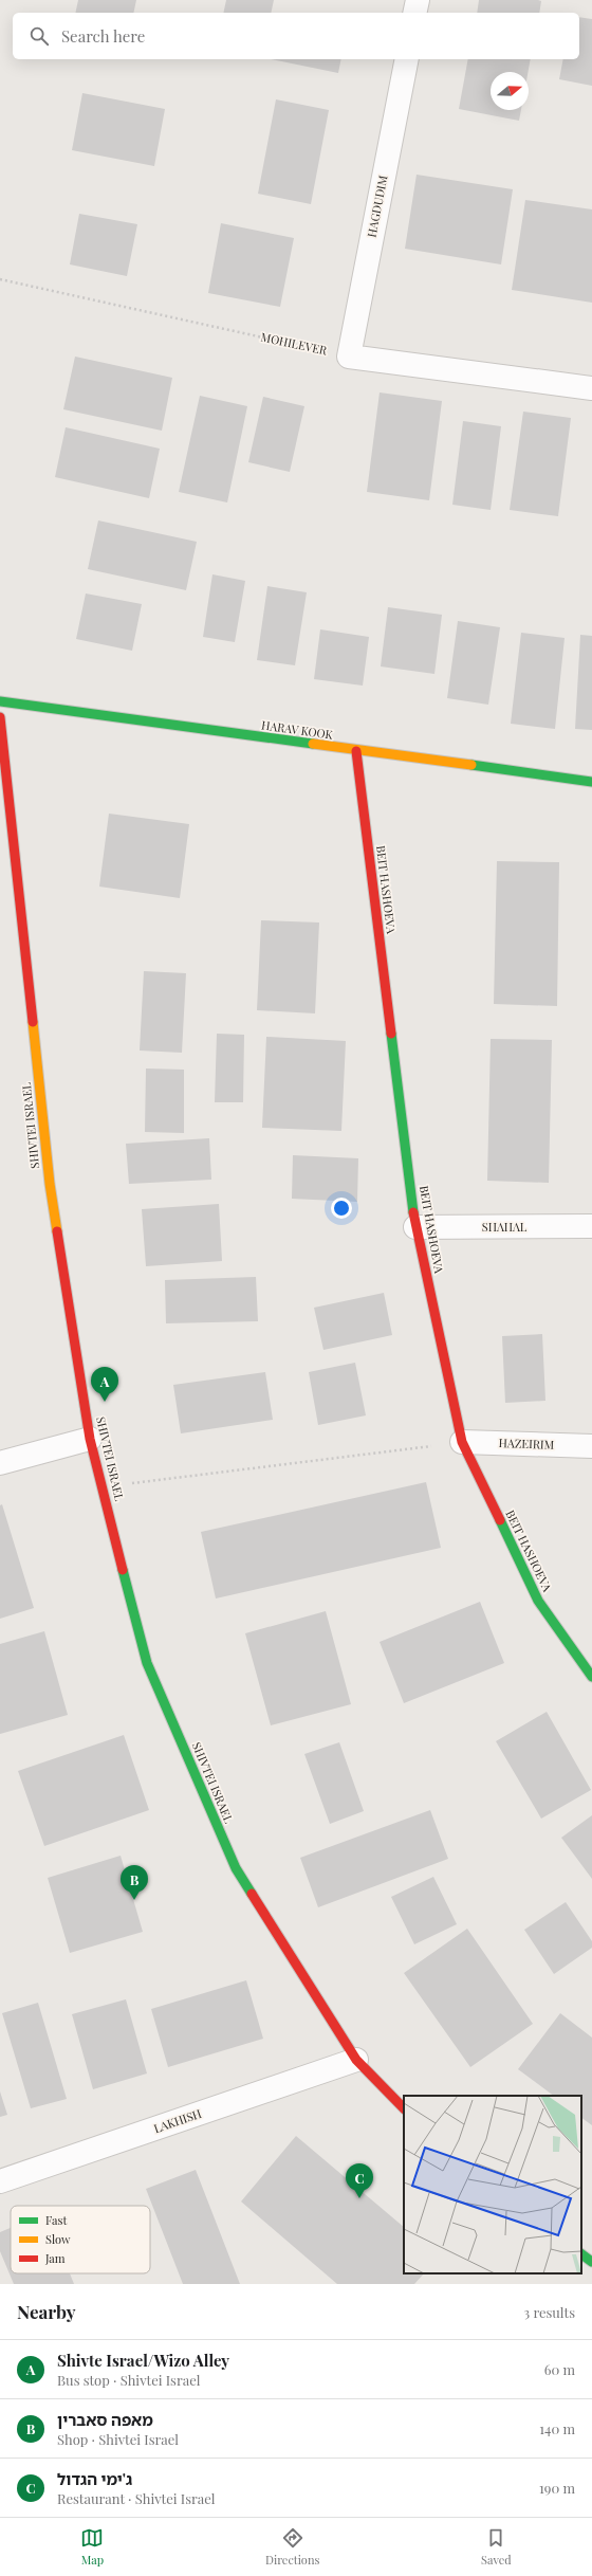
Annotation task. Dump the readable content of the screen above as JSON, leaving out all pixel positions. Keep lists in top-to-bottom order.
{
  "streets": {
    "street": [
      "HAGDUDIM",
      "HARAV KOOK",
      "BEIT HASHOEVA",
      "SHIVTEI ISRAEL",
      "SHAHAL",
      "HAZEIRIM",
      "LAKHISH"
    ],
    "path": ["MOHILEVER"]
  },
  "crossings": [
    ["HAGDUDIM", "MOHILEVER"],
    ["HARAV KOOK", "BEIT HASHOEVA"],
    ["BEIT HASHOEVA", "SHAHAL"],
    ["BEIT HASHOEVA", "HAZEIRIM"],
    ["SHIVTEI ISRAEL", "LAKHISH"]
  ],
  "legend": ["Fast", "Slow", "Jam"],
  "north": "right",
  "page": {
    "search": "Search here",
    "pins": ["A", "B", "C"],
    "heading": ["Nearby", "3 results"],
    "list": [
      {
        "mark": "A",
        "name": "Shivte Israel/Wizo Alley",
        "note": "Bus stop · Shivtei Israel",
        "value": "60 m"
      },
      {
        "mark": "B",
        "name": "מאפה סאברין",
        "note": "Shop · Shivtei Israel",
        "value": "140 m"
      },
      {
        "mark": "C",
        "name": "ג'ימי הגדול",
        "note": "Restaurant · Shivtei Israel",
        "value": "190 m"
      }
    ],
    "nav": ["Map", "Directions", "Saved"]
  }
}
